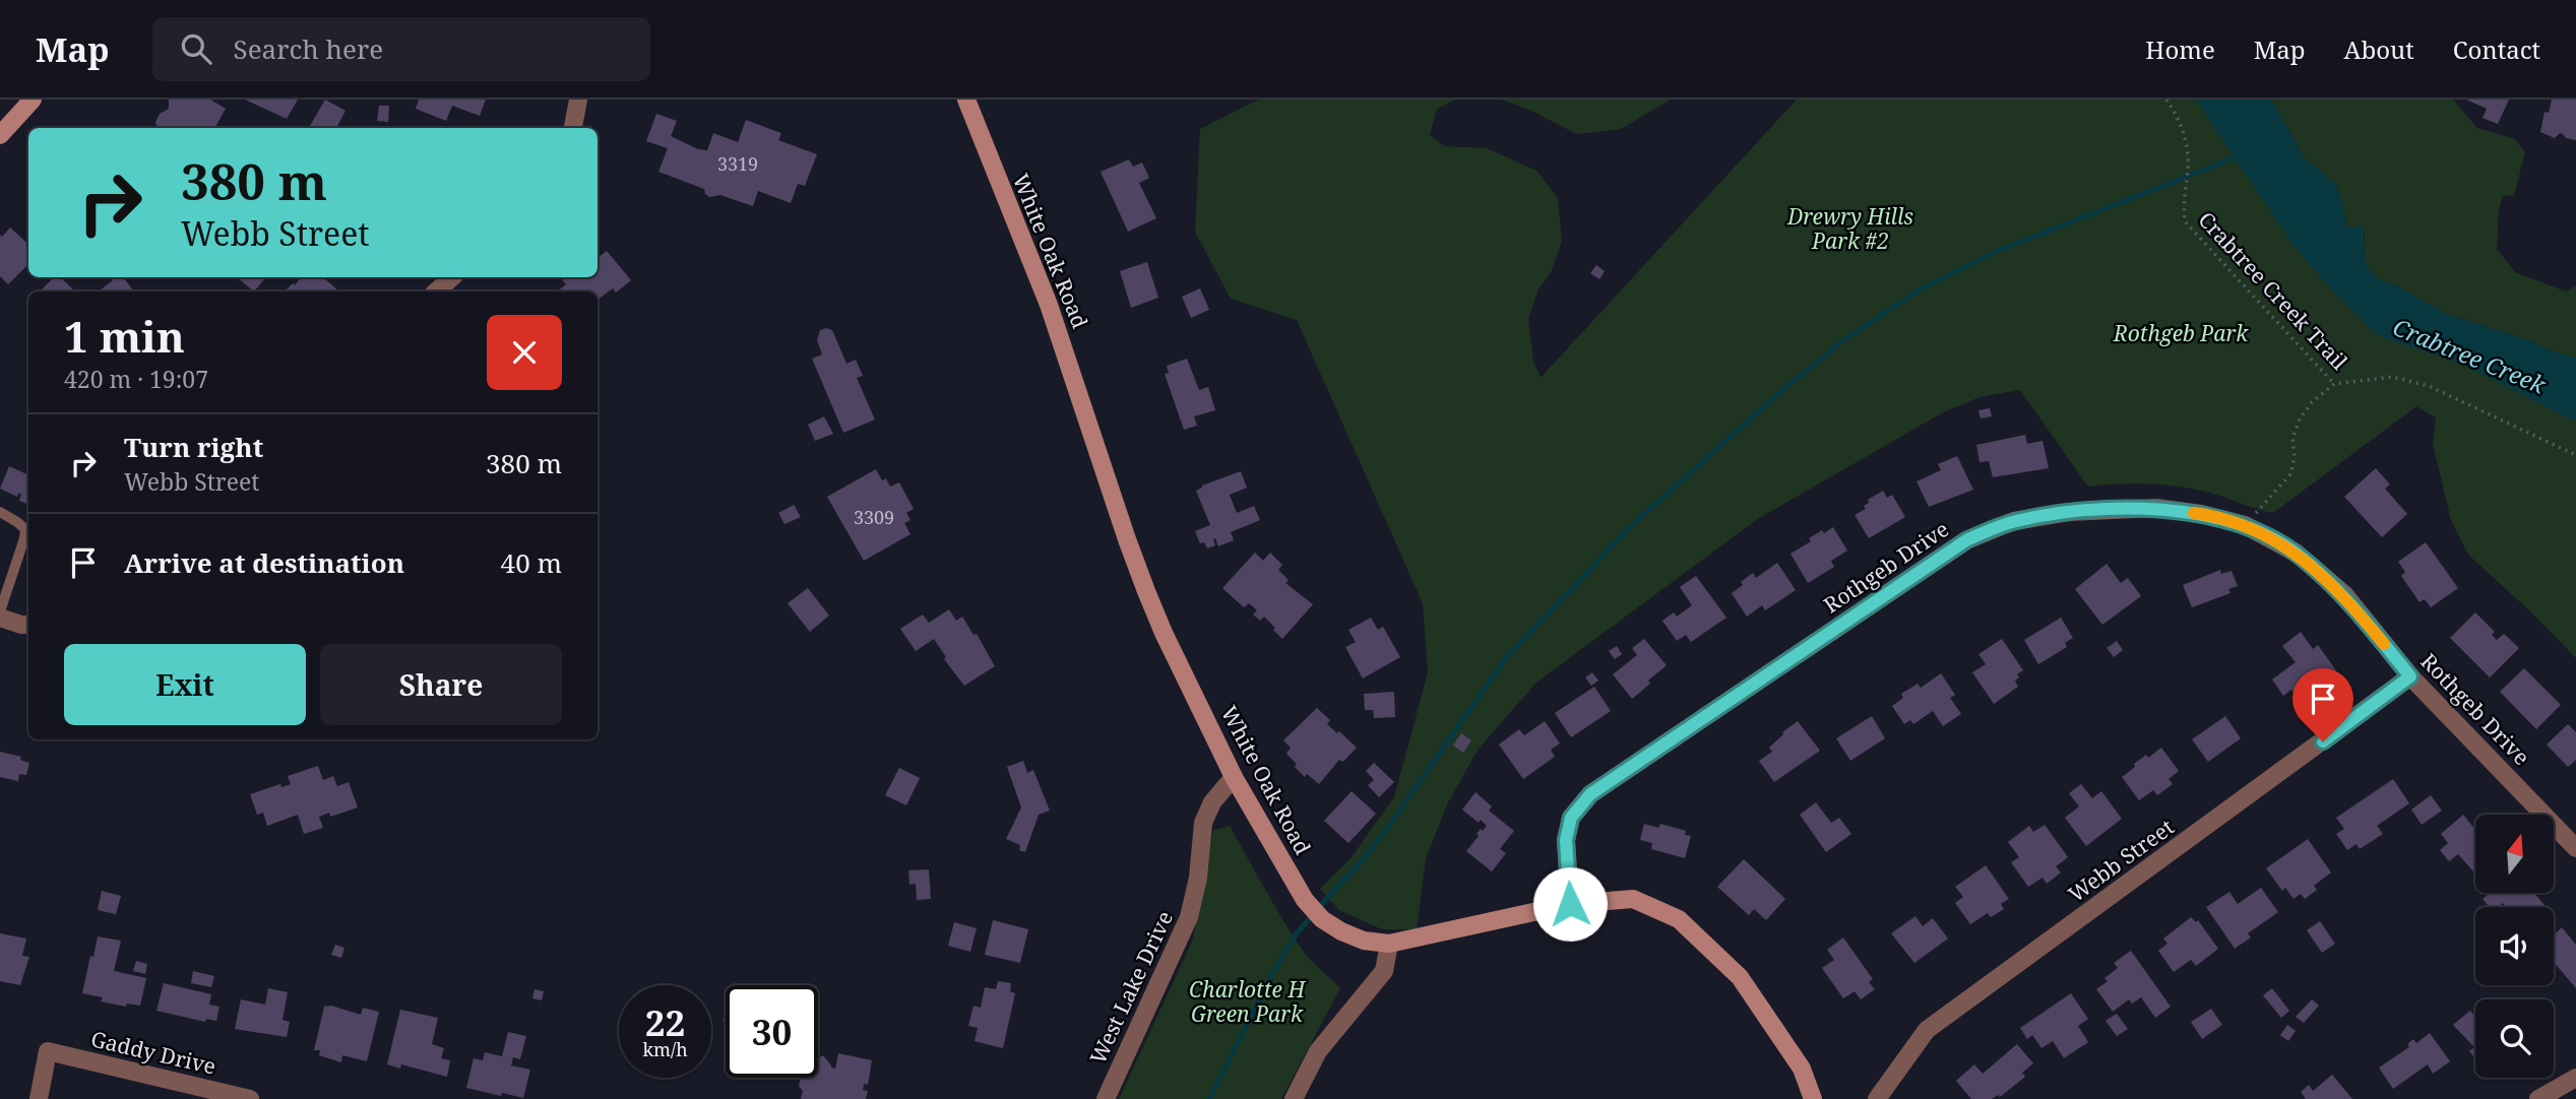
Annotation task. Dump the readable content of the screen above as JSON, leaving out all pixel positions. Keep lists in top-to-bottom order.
{
  "streets": {
    "street": [
      "White Oak Road",
      "Rothgeb Drive",
      "Webb Street",
      "West Lake Drive",
      "Gaddy Drive"
    ],
    "path": ["Crabtree Creek Trail"]
  },
  "crossings": [
    ["White Oak Road", "Rothgeb Drive"],
    ["White Oak Road", "West Lake Drive"],
    ["Rothgeb Drive", "Webb Street"]
  ],
  "water": ["Crabtree Creek"],
  "parks": ["Drewry Hills Park #2", "Rothgeb Park", "Charlotte H Green Park"],
  "house_numbers": ["3319", "3309"],
  "north": "top",
  "page": {
    "header": "Map",
    "search": "Search here",
    "nav": [
      "Home",
      "Map",
      "About",
      "Contact"
    ],
    "turn": ["380 m", "Webb Street"],
    "heading": ["1 min", "420 m · 19:07"],
    "list": [
      {
        "name": "Turn right",
        "note": "Webb Street",
        "value": "380 m"
      },
      {
        "name": "Arrive at destination",
        "value": "40 m"
      }
    ],
    "buttons": ["Exit", "Share"],
    "speed": "22 km/h",
    "limit": "30"
  }
}
